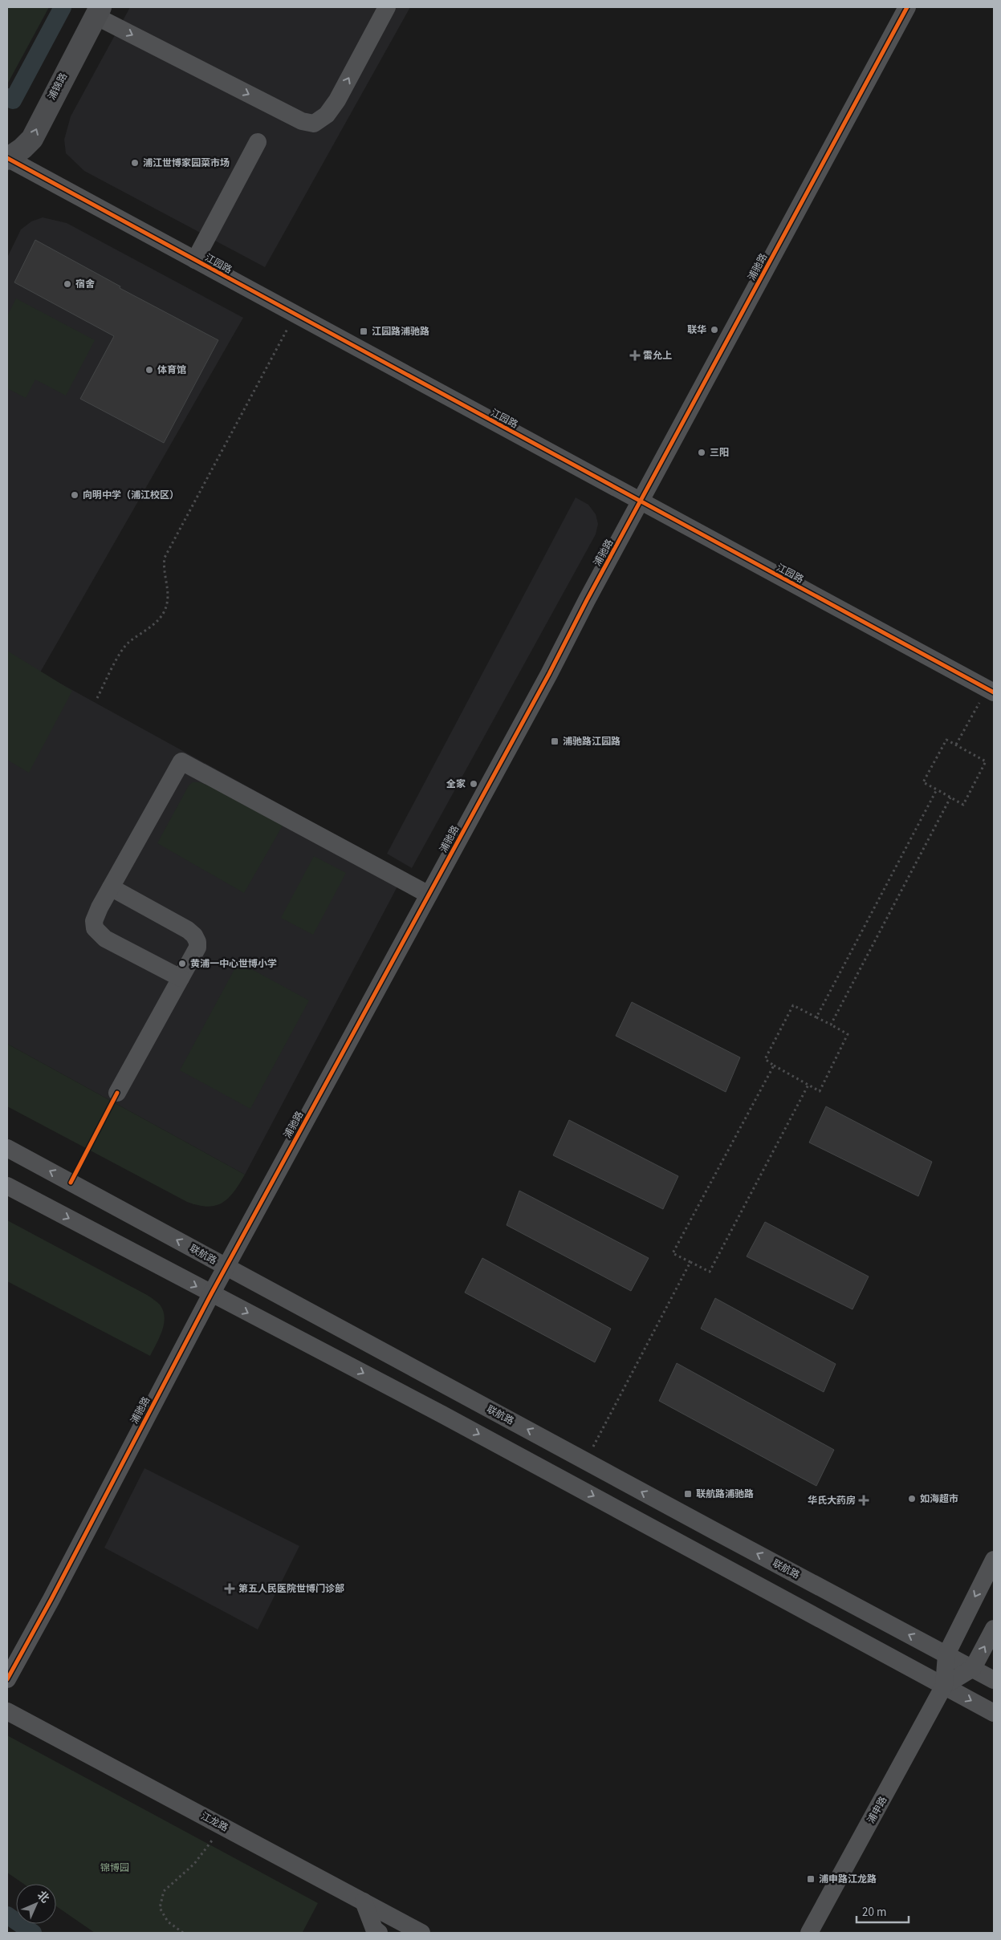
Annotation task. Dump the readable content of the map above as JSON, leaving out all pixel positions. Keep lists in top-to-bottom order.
{
  "streets": {
    "main road": ["浦锦路"],
    "street": [
      "江园路",
      "浦驰路",
      "联航路",
      "浦申路",
      "江龙路"
    ]
  },
  "crossings": [
    ["浦锦路", "江园路"],
    ["江园路", "浦驰路"],
    ["浦驰路", "联航路"],
    ["联航路", "浦申路"]
  ],
  "one_way": ["浦锦路"],
  "parks": ["锦博园"],
  "places": {
    "other": [
      "浦江世博家园菜市场",
      "宿舍",
      "联华",
      "体育馆",
      "三阳",
      "向明中学（浦江校区）",
      "全家",
      "黄浦一中心世博小学",
      "如海超市"
    ],
    "transit": [
      "江园路浦驰路",
      "浦驰路江园路",
      "联航路浦驰路",
      "浦申路江龙路"
    ],
    "health": ["雷允上", "华氏大药房", "第五人民医院世博门诊部"]
  },
  "scale_bar": "20 m",
  "north": "top right"
}
